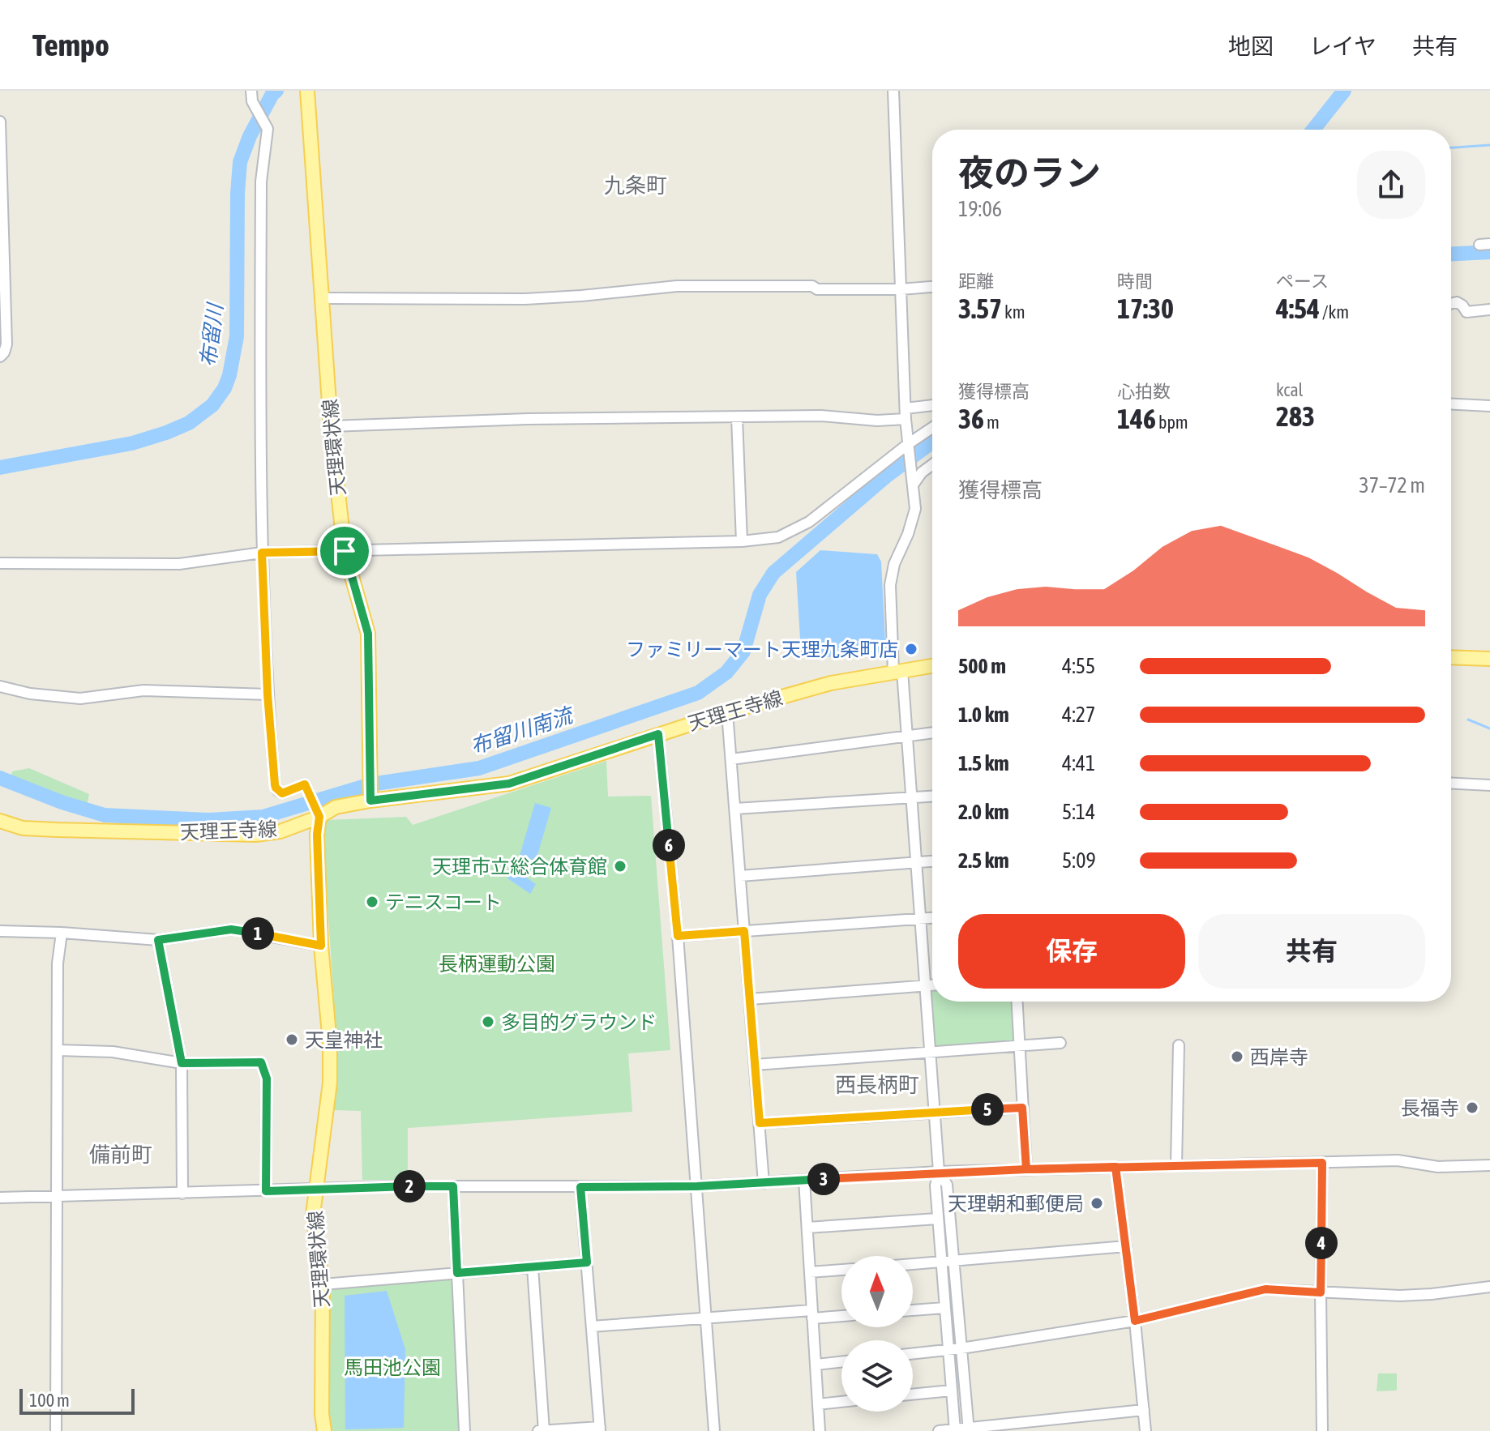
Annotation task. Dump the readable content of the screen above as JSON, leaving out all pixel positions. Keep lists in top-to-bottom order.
{
  "streets": {
    "main road": ["天理環状線", "天理王寺線"]
  },
  "crossings": [
    ["天理環状線", "天理王寺線"]
  ],
  "districts": ["九条町", "西長柄町", "備前町"],
  "water": ["布留川", "布留川南流"],
  "parks": ["長柄運動公園", "馬田池公園"],
  "places": [
    "ファミリーマート天理九条町店",
    "天理市立総合体育館",
    "テニスコート",
    "多目的グラウンド",
    "天皇神社",
    "西岸寺",
    "長福寺",
    "天理朝和郵便局"
  ],
  "scale_bar": "100 m",
  "north": "top",
  "page": {
    "header": "Tempo",
    "nav": ["地図", "レイヤ", "共有"],
    "heading": ["夜のラン", "19:06"],
    "stats": [
      ["距離", "3.57 km"],
      ["時間", "17:30"],
      ["ペース", "4:54 /km"],
      ["獲得標高", "36 m"],
      ["心拍数", "146 bpm"],
      ["kcal", "283"]
    ],
    "chart": ["獲得標高", "37–72 m"],
    "list": [
      {
        "name": "500 m",
        "note": "4:55"
      },
      {
        "name": "1.0 km",
        "note": "4:27"
      },
      {
        "name": "1.5 km",
        "note": "4:41"
      },
      {
        "name": "2.0 km",
        "note": "5:14"
      },
      {
        "name": "2.5 km",
        "note": "5:09"
      }
    ],
    "pins": [
      "6",
      "1",
      "5",
      "3",
      "2",
      "4"
    ],
    "buttons": ["保存", "共有"],
    "scale": "100 m"
  }
}
